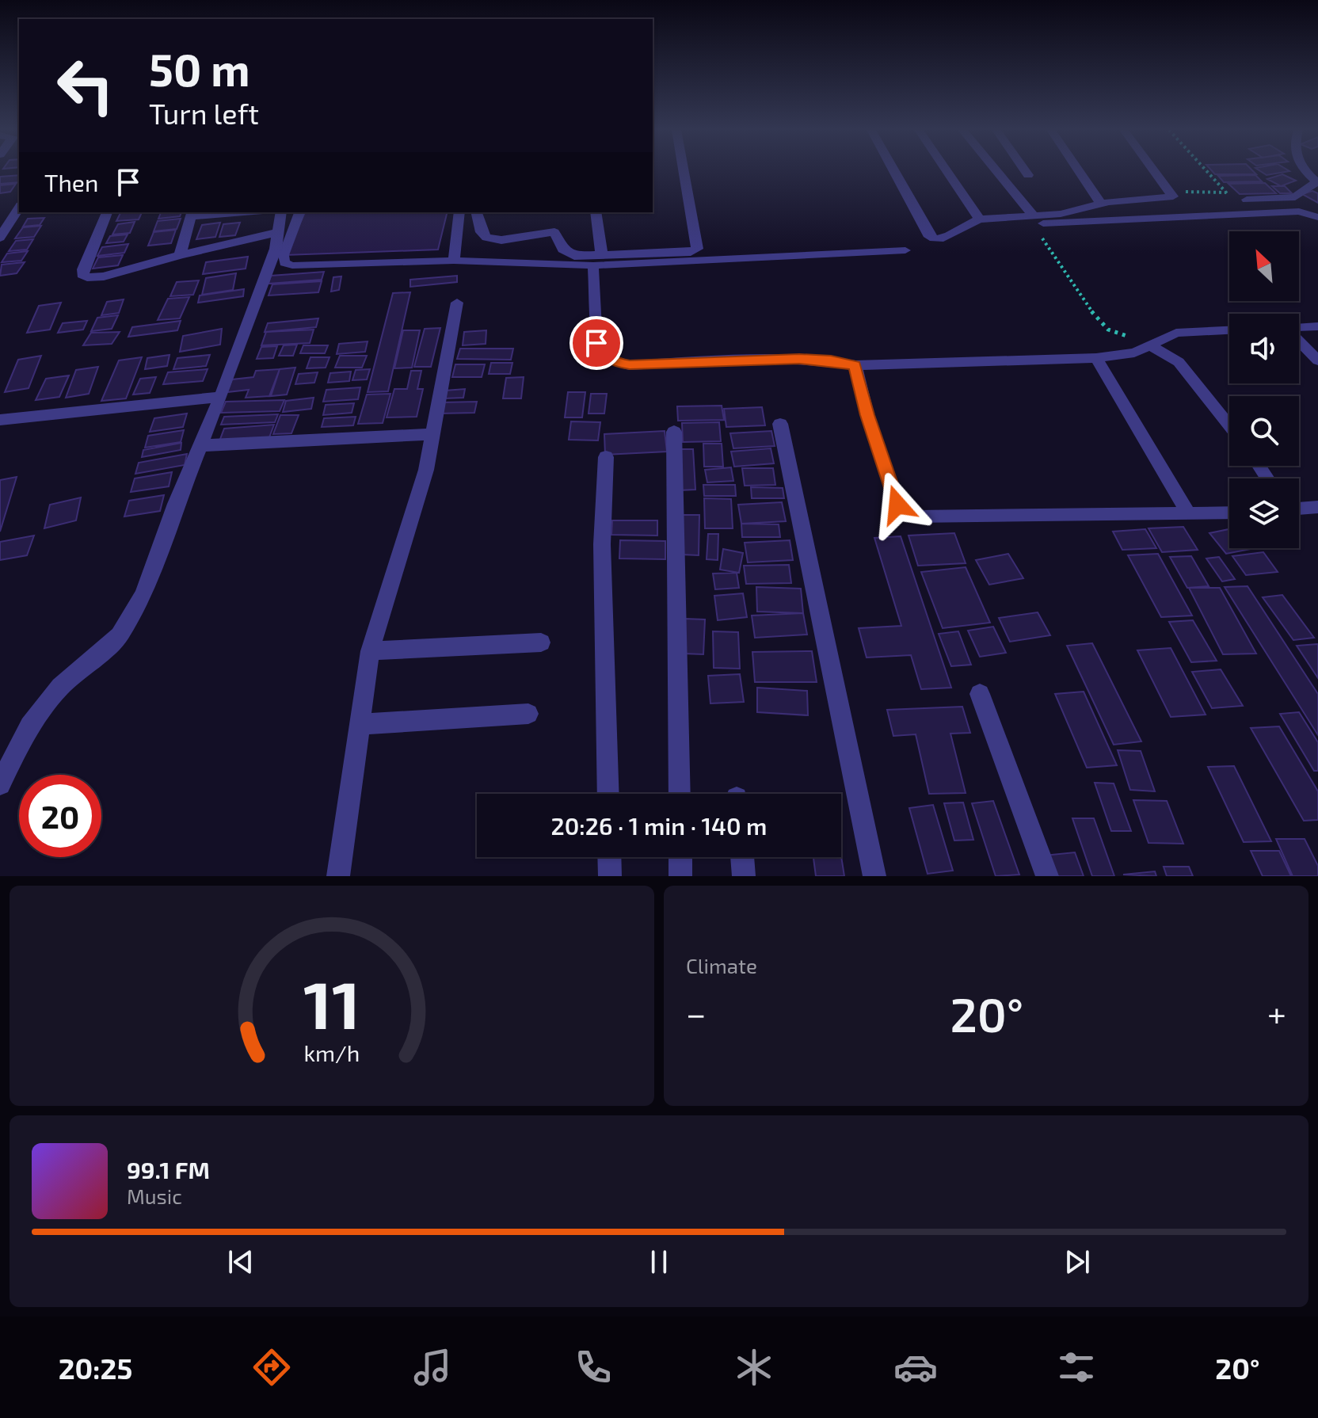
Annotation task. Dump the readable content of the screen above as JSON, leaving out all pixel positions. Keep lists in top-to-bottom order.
{
  "north": "top left",
  "page": {
    "turn": ["50 m", "Turn left"],
    "then": "Then",
    "limit": "20",
    "trip": "20:26 · 1 min · 140 m",
    "tile": "Climate",
    "heat": ["−", "20°", "+"],
    "song": ["99.1 FM", "Music"],
    "tabs": ["20:25", "20°"],
    "gauge": ["11", "km/h"]
  }
}
